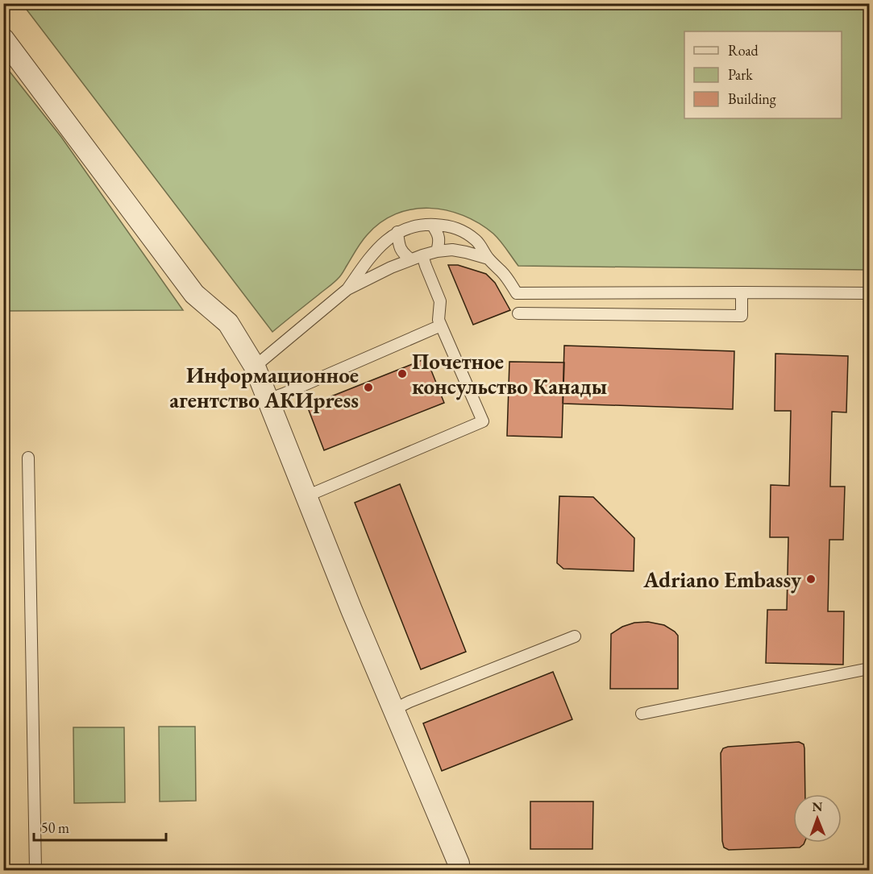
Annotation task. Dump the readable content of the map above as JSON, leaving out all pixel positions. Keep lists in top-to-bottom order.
{
  "places": ["Почетное консульство Канады", "Информационное агентство АКИpress", "Adriano Embassy"],
  "legend": ["Road", "Park", "Building"],
  "scale_bar": "50 m",
  "north": "top"
}
